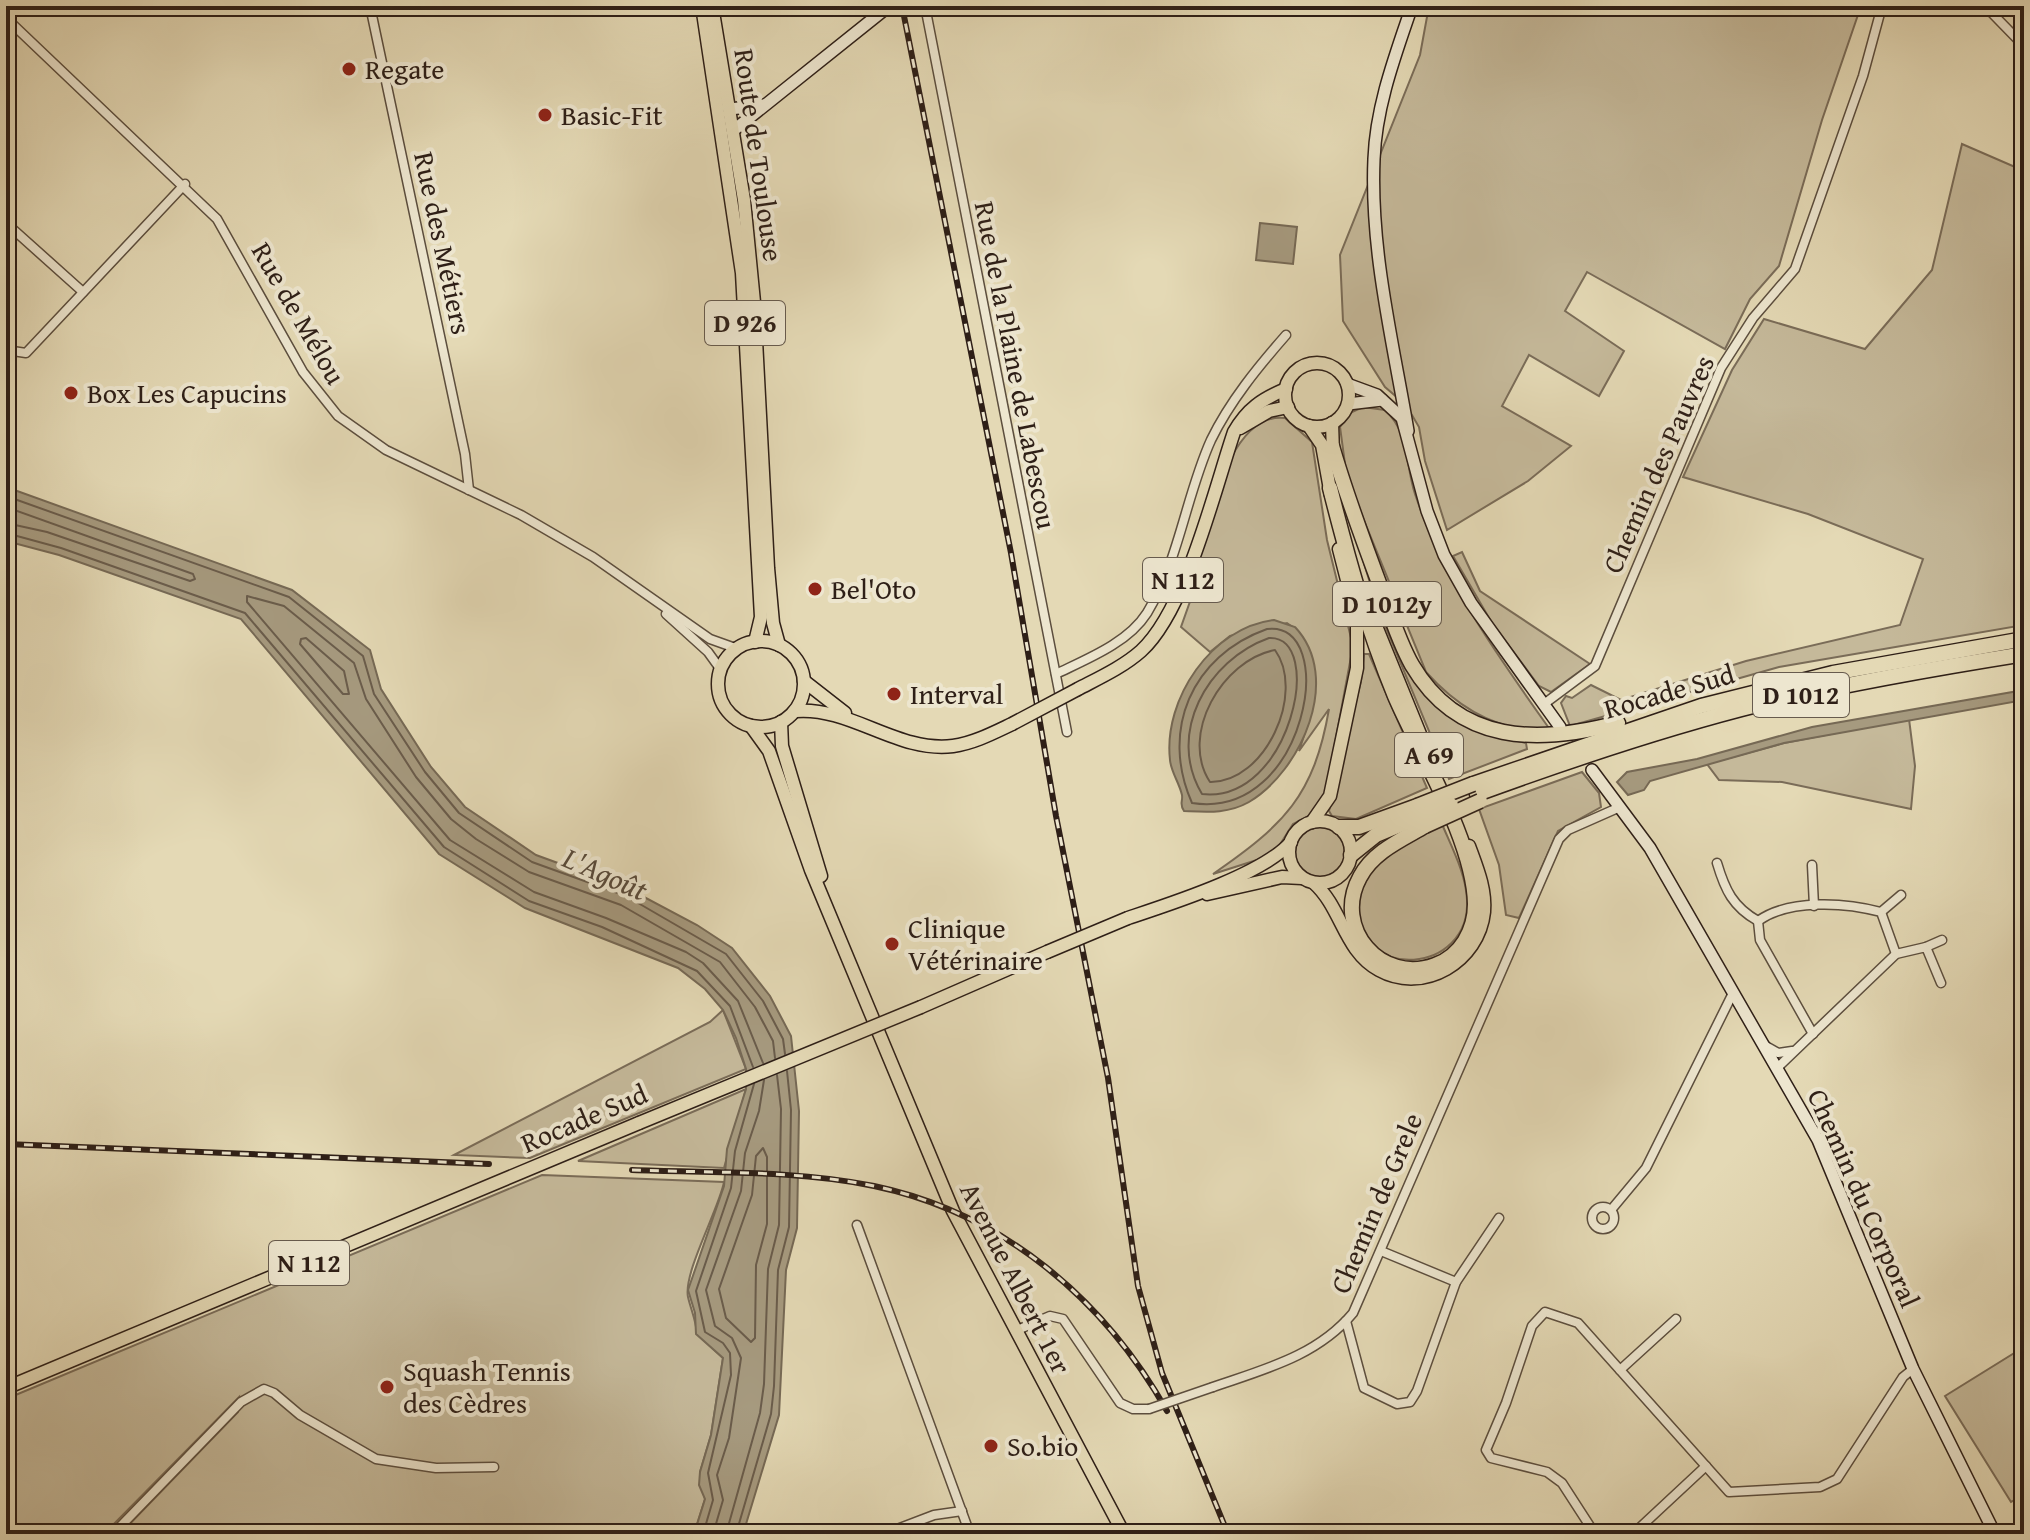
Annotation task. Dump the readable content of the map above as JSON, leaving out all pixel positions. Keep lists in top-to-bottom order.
{
  "streets": {
    "highway": [
      "D 1012y",
      "Rocade Sud",
      "D 1012",
      "A 69"
    ],
    "main road": [
      "Route de Toulouse",
      "D 926",
      "N 112",
      "Avenue Albert 1er"
    ],
    "street": [
      "Rue des Métiers",
      "Rue de Mélou",
      "Rue de la Plaine de Labescou",
      "Chemin des Pauvres",
      "Chemin du Corporal",
      "Chemin de Grele"
    ]
  },
  "crossings": [
    ["Route de Toulouse", "Rue de Mélou"],
    ["Route de Toulouse", "D 926"],
    ["Route de Toulouse", "N 112"],
    ["Rue des Métiers", "Rue de Mélou"],
    ["Rue de Mélou", "D 926"],
    ["Rue de Mélou", "N 112"],
    ["D 926", "N 112"],
    ["D 1012y", "Rocade Sud"],
    ["D 1012y", "A 69"],
    ["Rocade Sud", "A 69"],
    ["Chemin du Corporal", "Chemin de Grele"],
    ["Chemin de Grele", "Avenue Albert 1er"]
  ],
  "water": ["L'Agoût"],
  "places": [
    "Regate",
    "Basic-Fit",
    "Box Les Capucins",
    "Bel'Oto",
    "Interval",
    "Clinique Vétérinaire",
    "Squash Tennis des Cèdres",
    "So.bio"
  ]
}
